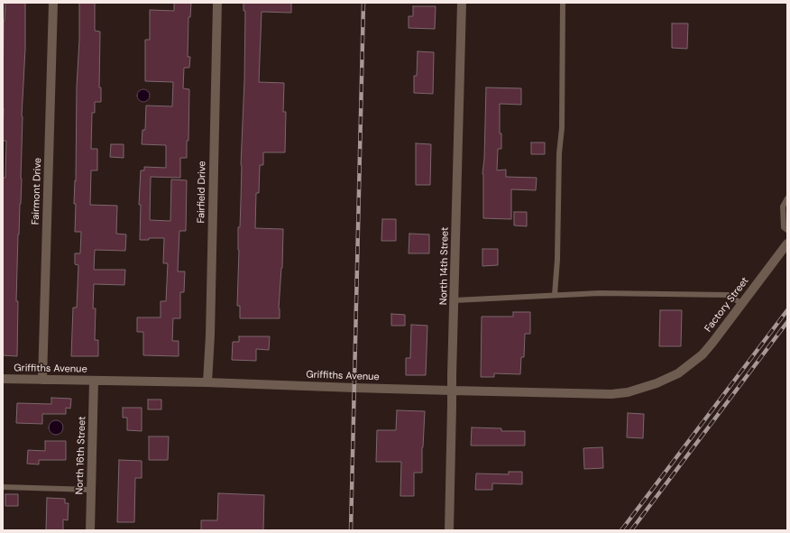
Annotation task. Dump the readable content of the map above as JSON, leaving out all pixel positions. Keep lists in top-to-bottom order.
{
  "streets": {
    "street": [
      "Fairmont Drive",
      "Fairfield Drive",
      "North 14th Street",
      "Factory Street",
      "Griffiths Avenue",
      "North 16th Street"
    ]
  },
  "crossings": [
    ["Fairmont Drive", "Griffiths Avenue"],
    ["Fairfield Drive", "Griffiths Avenue"],
    ["North 14th Street", "Griffiths Avenue"],
    ["Factory Street", "Griffiths Avenue"],
    ["Griffiths Avenue", "North 16th Street"]
  ]
}
